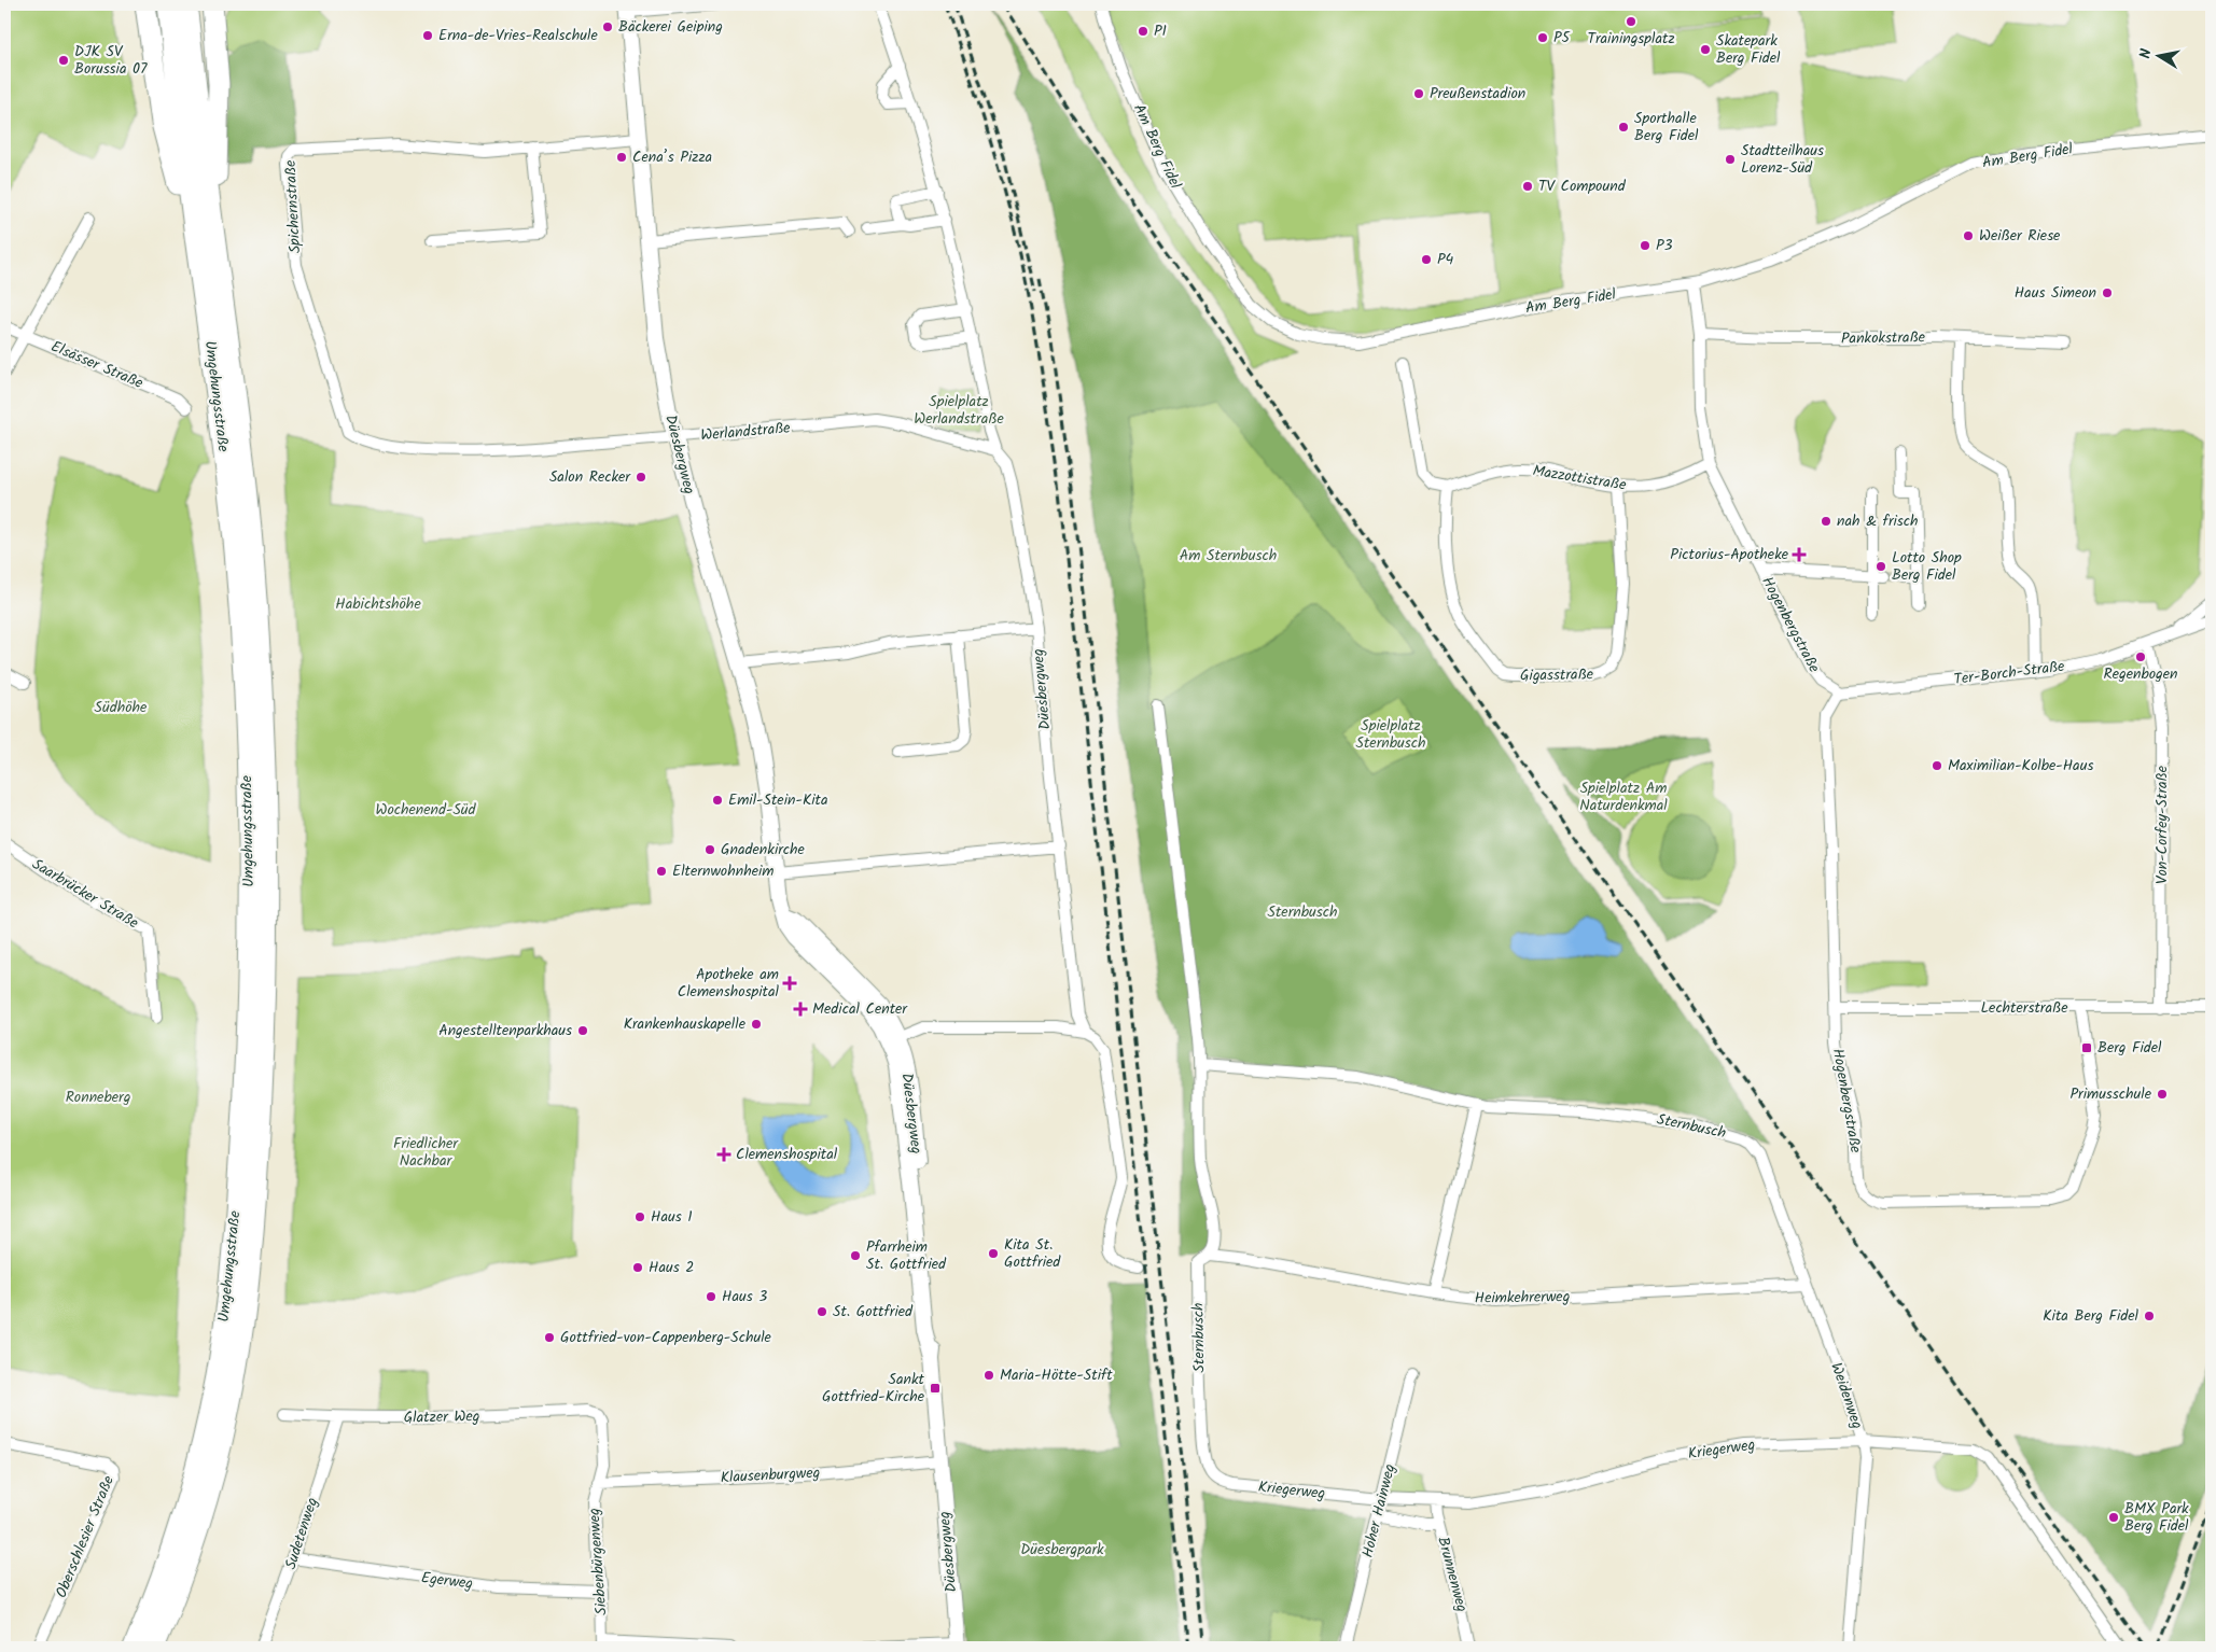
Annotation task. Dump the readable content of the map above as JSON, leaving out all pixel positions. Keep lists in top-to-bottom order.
{
  "streets": {
    "highway": ["Umgehungsstraße"],
    "street": [
      "Am Berg Fidel",
      "Spichernstraße",
      "Pankokstraße",
      "Elsässer Straße",
      "Werlandstraße",
      "Düesbergweg",
      "Mazzottistraße",
      "Hogenbergstraße",
      "Ter-Borch-Straße",
      "Gigasstraße",
      "Von-Corfey-Straße",
      "Saarbrücker Straße",
      "Lechterstraße",
      "Sternbusch",
      "Heimkehrerweg",
      "Weidenweg",
      "Glatzer Weg",
      "Kriegerweg",
      "Klausenburgweg",
      "Hoher Hainweg",
      "Sudetenweg",
      "Oberschlesier Straße",
      "Siebenbürgenweg",
      "Brunnenweg",
      "Egerweg"
    ]
  },
  "crossings": [
    ["Am Berg Fidel", "Hogenbergstraße"],
    ["Spichernstraße", "Werlandstraße"],
    ["Spichernstraße", "Düesbergweg"],
    ["Pankokstraße", "Hogenbergstraße"],
    ["Werlandstraße", "Düesbergweg"],
    ["Düesbergweg", "Klausenburgweg"],
    ["Mazzottistraße", "Hogenbergstraße"],
    ["Mazzottistraße", "Gigasstraße"],
    ["Hogenbergstraße", "Ter-Borch-Straße"],
    ["Hogenbergstraße", "Lechterstraße"],
    ["Ter-Borch-Straße", "Von-Corfey-Straße"],
    ["Von-Corfey-Straße", "Lechterstraße"],
    ["Sternbusch", "Heimkehrerweg"],
    ["Sternbusch", "Weidenweg"],
    ["Sternbusch", "Kriegerweg"],
    ["Heimkehrerweg", "Weidenweg"],
    ["Weidenweg", "Kriegerweg"],
    ["Glatzer Weg", "Sudetenweg"],
    ["Glatzer Weg", "Siebenbürgenweg"],
    ["Kriegerweg", "Hoher Hainweg"],
    ["Kriegerweg", "Brunnenweg"],
    ["Klausenburgweg", "Siebenbürgenweg"],
    ["Sudetenweg", "Egerweg"],
    ["Siebenbürgenweg", "Egerweg"]
  ],
  "parks": [
    "Spielplatz Werlandstraße",
    "Am Sternbusch",
    "Habichtshöhe",
    "Südhöhe",
    "Spielplatz Sternbusch",
    "Spielplatz Am Naturdenkmal",
    "Wochenend-Süd",
    "Sternbusch",
    "Ronneberg",
    "Friedlicher Nachbar",
    "Düesbergpark"
  ],
  "places": {
    "other": [
      "Trainingsplatz",
      "Bäckerei Geiping",
      "P1",
      "Erna-de-Vries-Realschule",
      "P5",
      "Skatepark Berg Fidel",
      "DJK SV Borussia 07",
      "Preußenstadion",
      "Sporthalle Berg Fidel",
      "Cena’s Pizza",
      "Stadtteilhaus Lorenz-Süd",
      "TV Compound",
      "Weißer Riese",
      "P3",
      "P4",
      "Haus Simeon",
      "Salon Recker",
      "nah & frisch",
      "Lotto Shop Berg Fidel",
      "Regenbogen",
      "Maximilian-Kolbe-Haus",
      "Emil-Stein-Kita",
      "Gnadenkirche",
      "Elternwohnheim",
      "Krankenhauskapelle",
      "Angestelltenparkhaus",
      "Primusschule",
      "Haus 1",
      "Kita St. Gottfried",
      "Pfarrheim St. Gottfried",
      "Haus 2",
      "Haus 3",
      "St. Gottfried",
      "Kita Berg Fidel",
      "Gottfried-von-Cappenberg-Schule",
      "Maria-Hötte-Stift",
      "BMX Park Berg Fidel"
    ],
    "health": [
      "Pictorius-Apotheke",
      "Apotheke am Clemenshospital",
      "Medical Center",
      "Clemenshospital"
    ],
    "transit": ["Berg Fidel", "Sankt Gottfried-Kirche"]
  },
  "north": "left"
}
